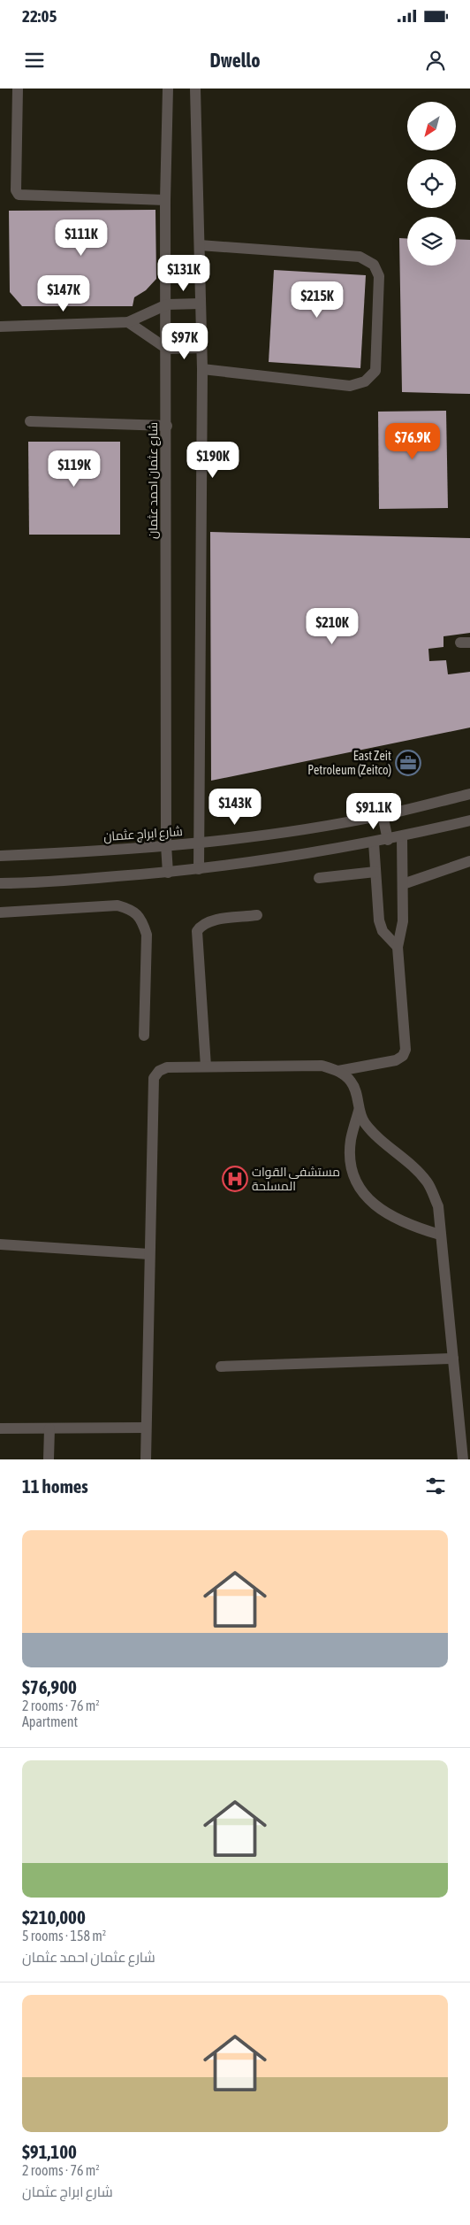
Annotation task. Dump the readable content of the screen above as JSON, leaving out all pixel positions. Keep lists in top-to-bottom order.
{
  "streets": {
    "street": ["شارع عثمان احمد عثمان", "شارع ابراج عثمان"]
  },
  "crossings": [
    ["شارع عثمان احمد عثمان", "شارع ابراج عثمان"]
  ],
  "places": {
    "office": ["East Zeit Petroleum (Zeitco)"],
    "hospital": ["مستشفى القوات المسلحة"]
  },
  "north": "bottom left",
  "page": {
    "status": "22:05",
    "header": "Dwello",
    "price": [
      "$111K",
      "$131K",
      "$147K",
      "$215K",
      "$97K",
      "$76.9K",
      "$190K",
      "$119K",
      "$210K",
      "$143K",
      "$91.1K"
    ],
    "heading": "11 homes",
    "list": [
      {
        "name": "$76,900",
        "note": "2 rooms · 76 m² · Apartment"
      },
      {
        "name": "$210,000",
        "note": "5 rooms · 158 m² · شارع عثمان احمد عثمان"
      },
      {
        "name": "$91,100",
        "note": "2 rooms · 76 m² · شارع ابراج عثمان"
      }
    ]
  }
}
